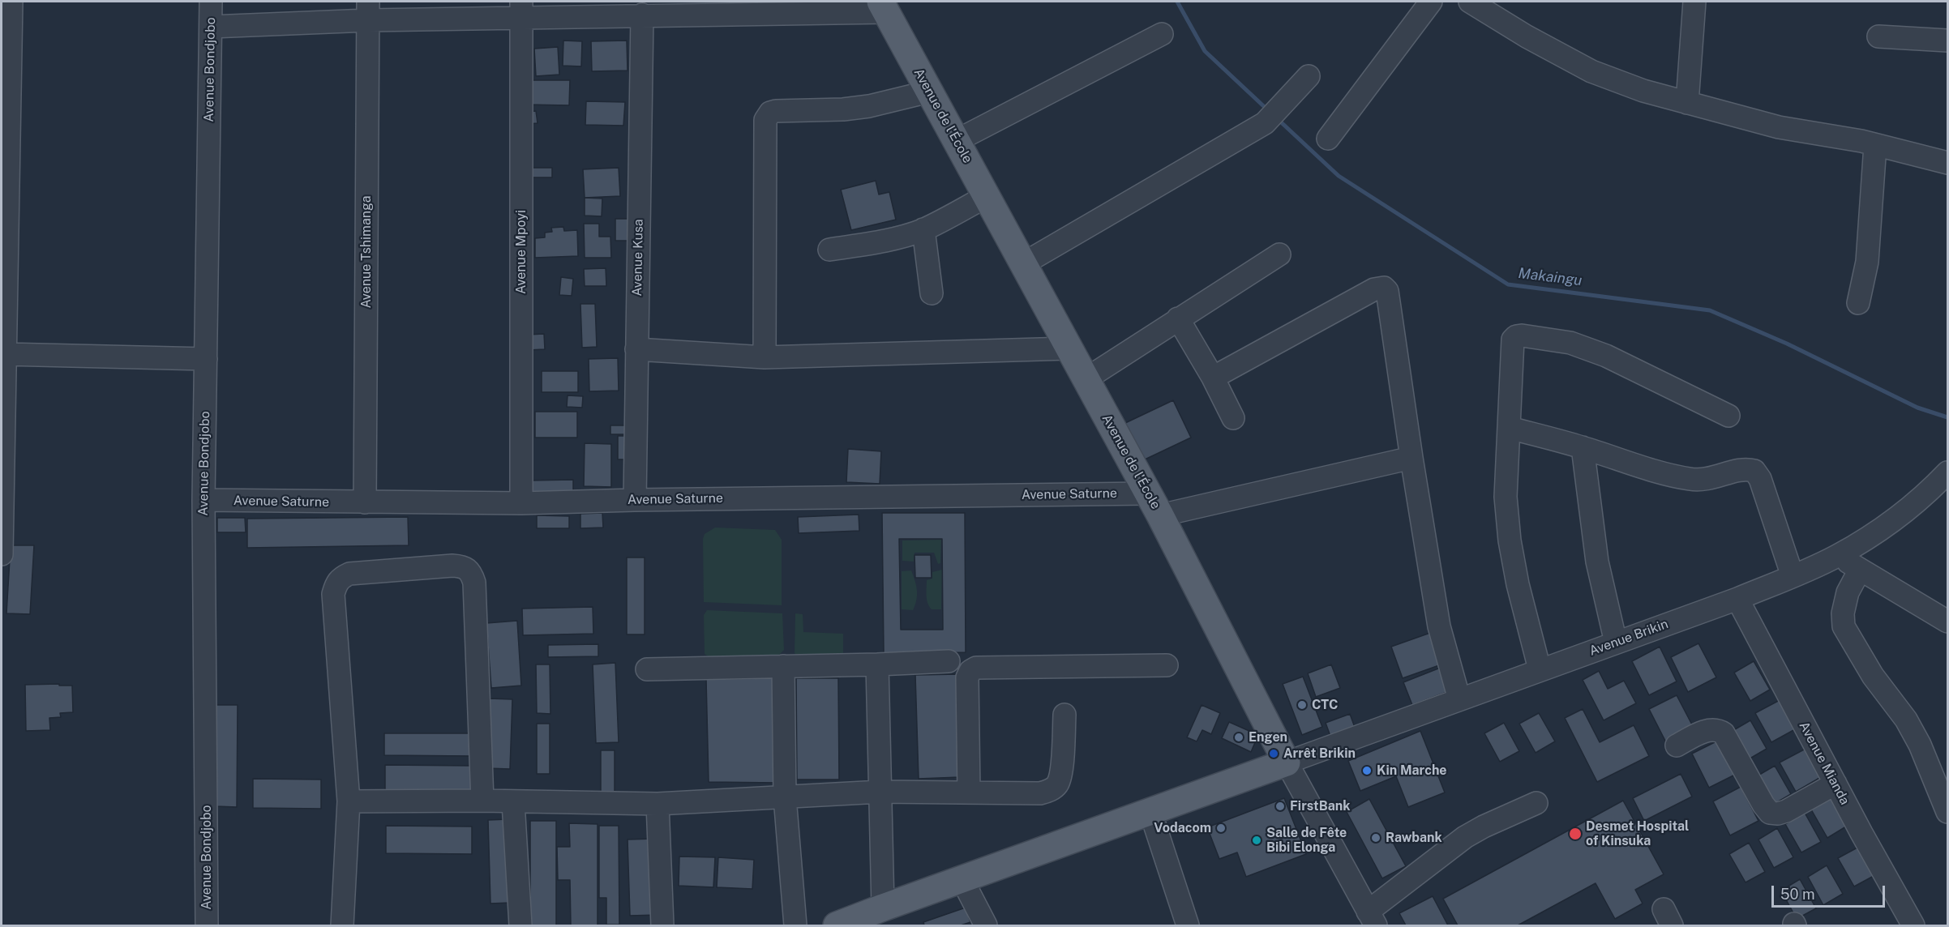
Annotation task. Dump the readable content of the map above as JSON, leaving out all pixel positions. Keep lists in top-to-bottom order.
{
  "streets": {
    "main road": ["Avenue de l'École"],
    "street": [
      "Avenue Bondjobo",
      "Avenue Tshimanga",
      "Avenue Mpoyi",
      "Avenue Kusa",
      "Avenue Saturne",
      "Avenue Brikin",
      "Avenue Mianda"
    ]
  },
  "crossings": [
    ["Avenue Bondjobo", "Avenue Saturne"],
    ["Avenue de l'École", "Avenue Saturne"],
    ["Avenue de l'École", "Avenue Brikin"],
    ["Avenue Tshimanga", "Avenue Saturne"],
    ["Avenue Mpoyi", "Avenue Saturne"],
    ["Avenue Kusa", "Avenue Saturne"],
    ["Avenue Brikin", "Avenue Mianda"]
  ],
  "water": ["Makaingu"],
  "places": [
    "CTC",
    "Engen",
    "Arrêt Brikin",
    "Kin Marche",
    "FirstBank",
    "Vodacom",
    "Desmet Hospital of Kinsuka",
    "Rawbank",
    "Salle de Fête Bibi Elonga"
  ],
  "scale_bar": "50 m"
}
